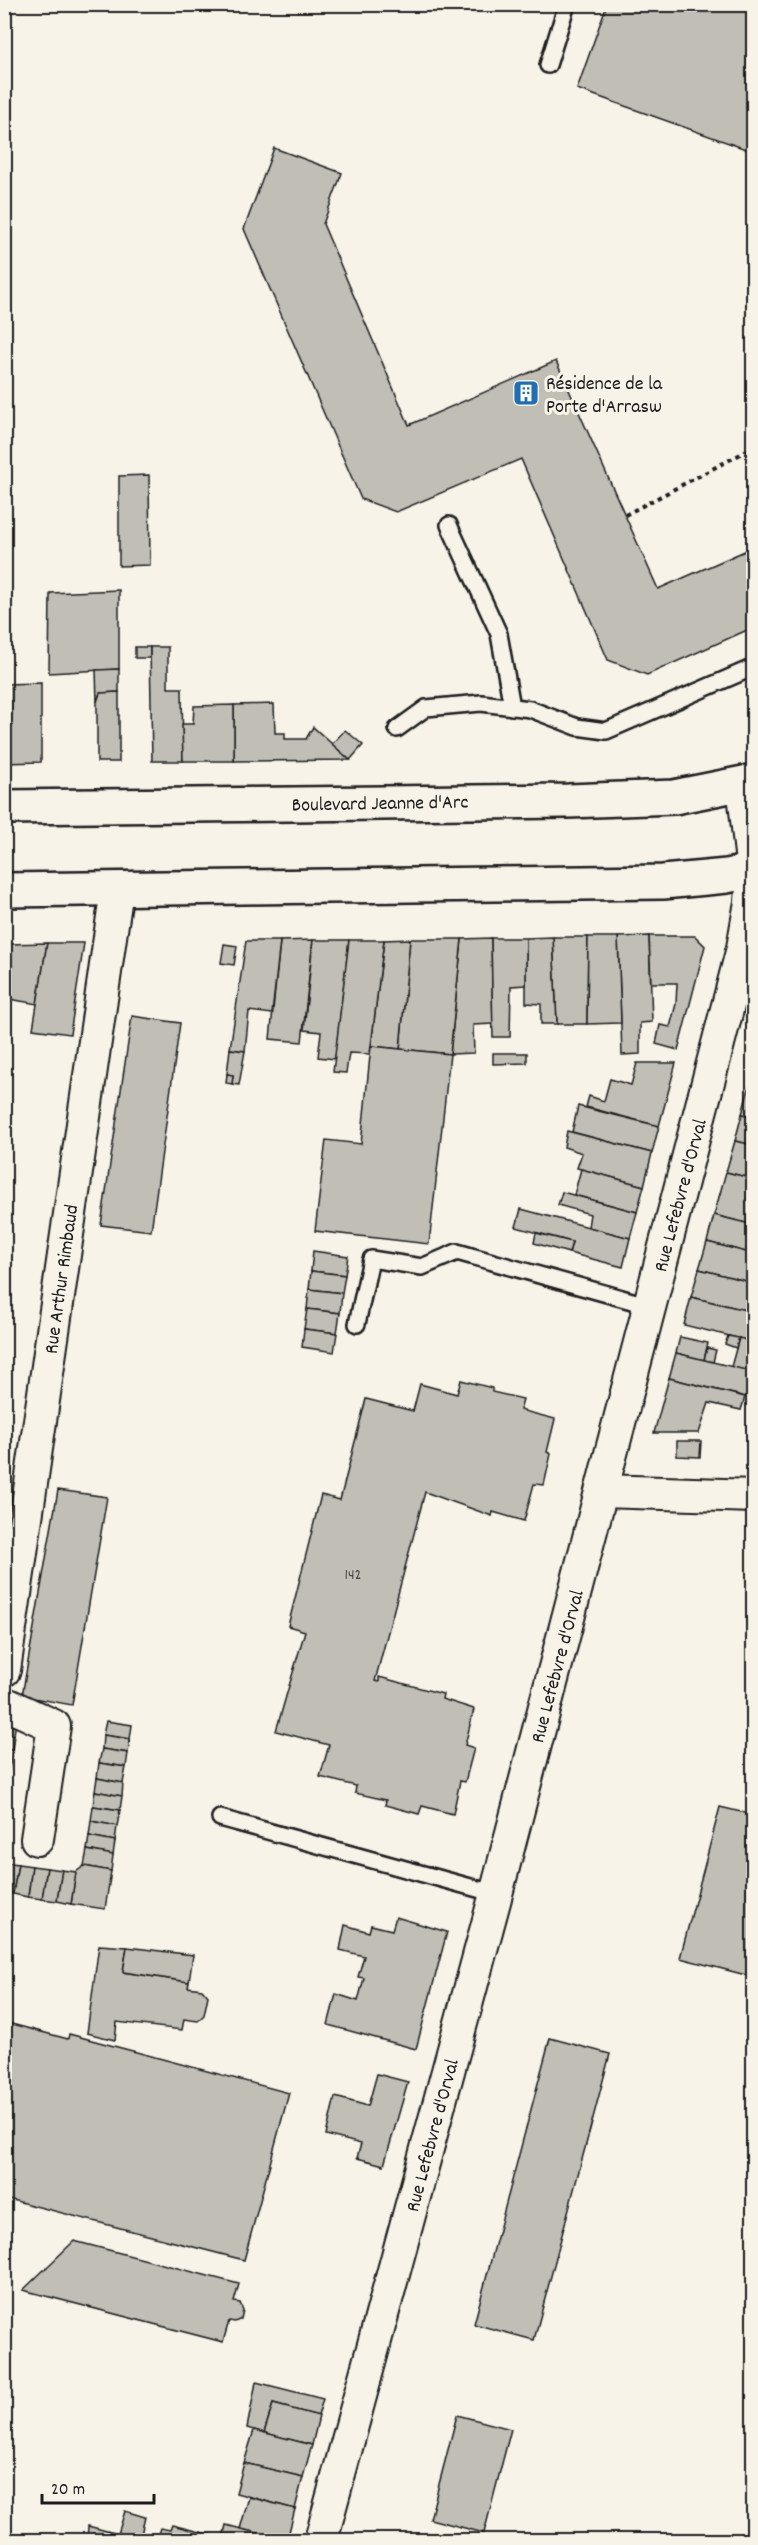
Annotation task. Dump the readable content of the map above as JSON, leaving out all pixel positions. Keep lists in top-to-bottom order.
{
  "streets": {
    "main road": ["Boulevard Jeanne d'Arc"],
    "street": ["Rue Lefebvre d'Orval", "Rue Arthur Rimbaud"]
  },
  "crossings": [
    ["Boulevard Jeanne d'Arc", "Rue Lefebvre d'Orval"]
  ],
  "places": {
    "building": ["Résidence de la Porte d'Arrasw"]
  },
  "house_numbers": ["142"],
  "scale_bar": "20 m"
}
